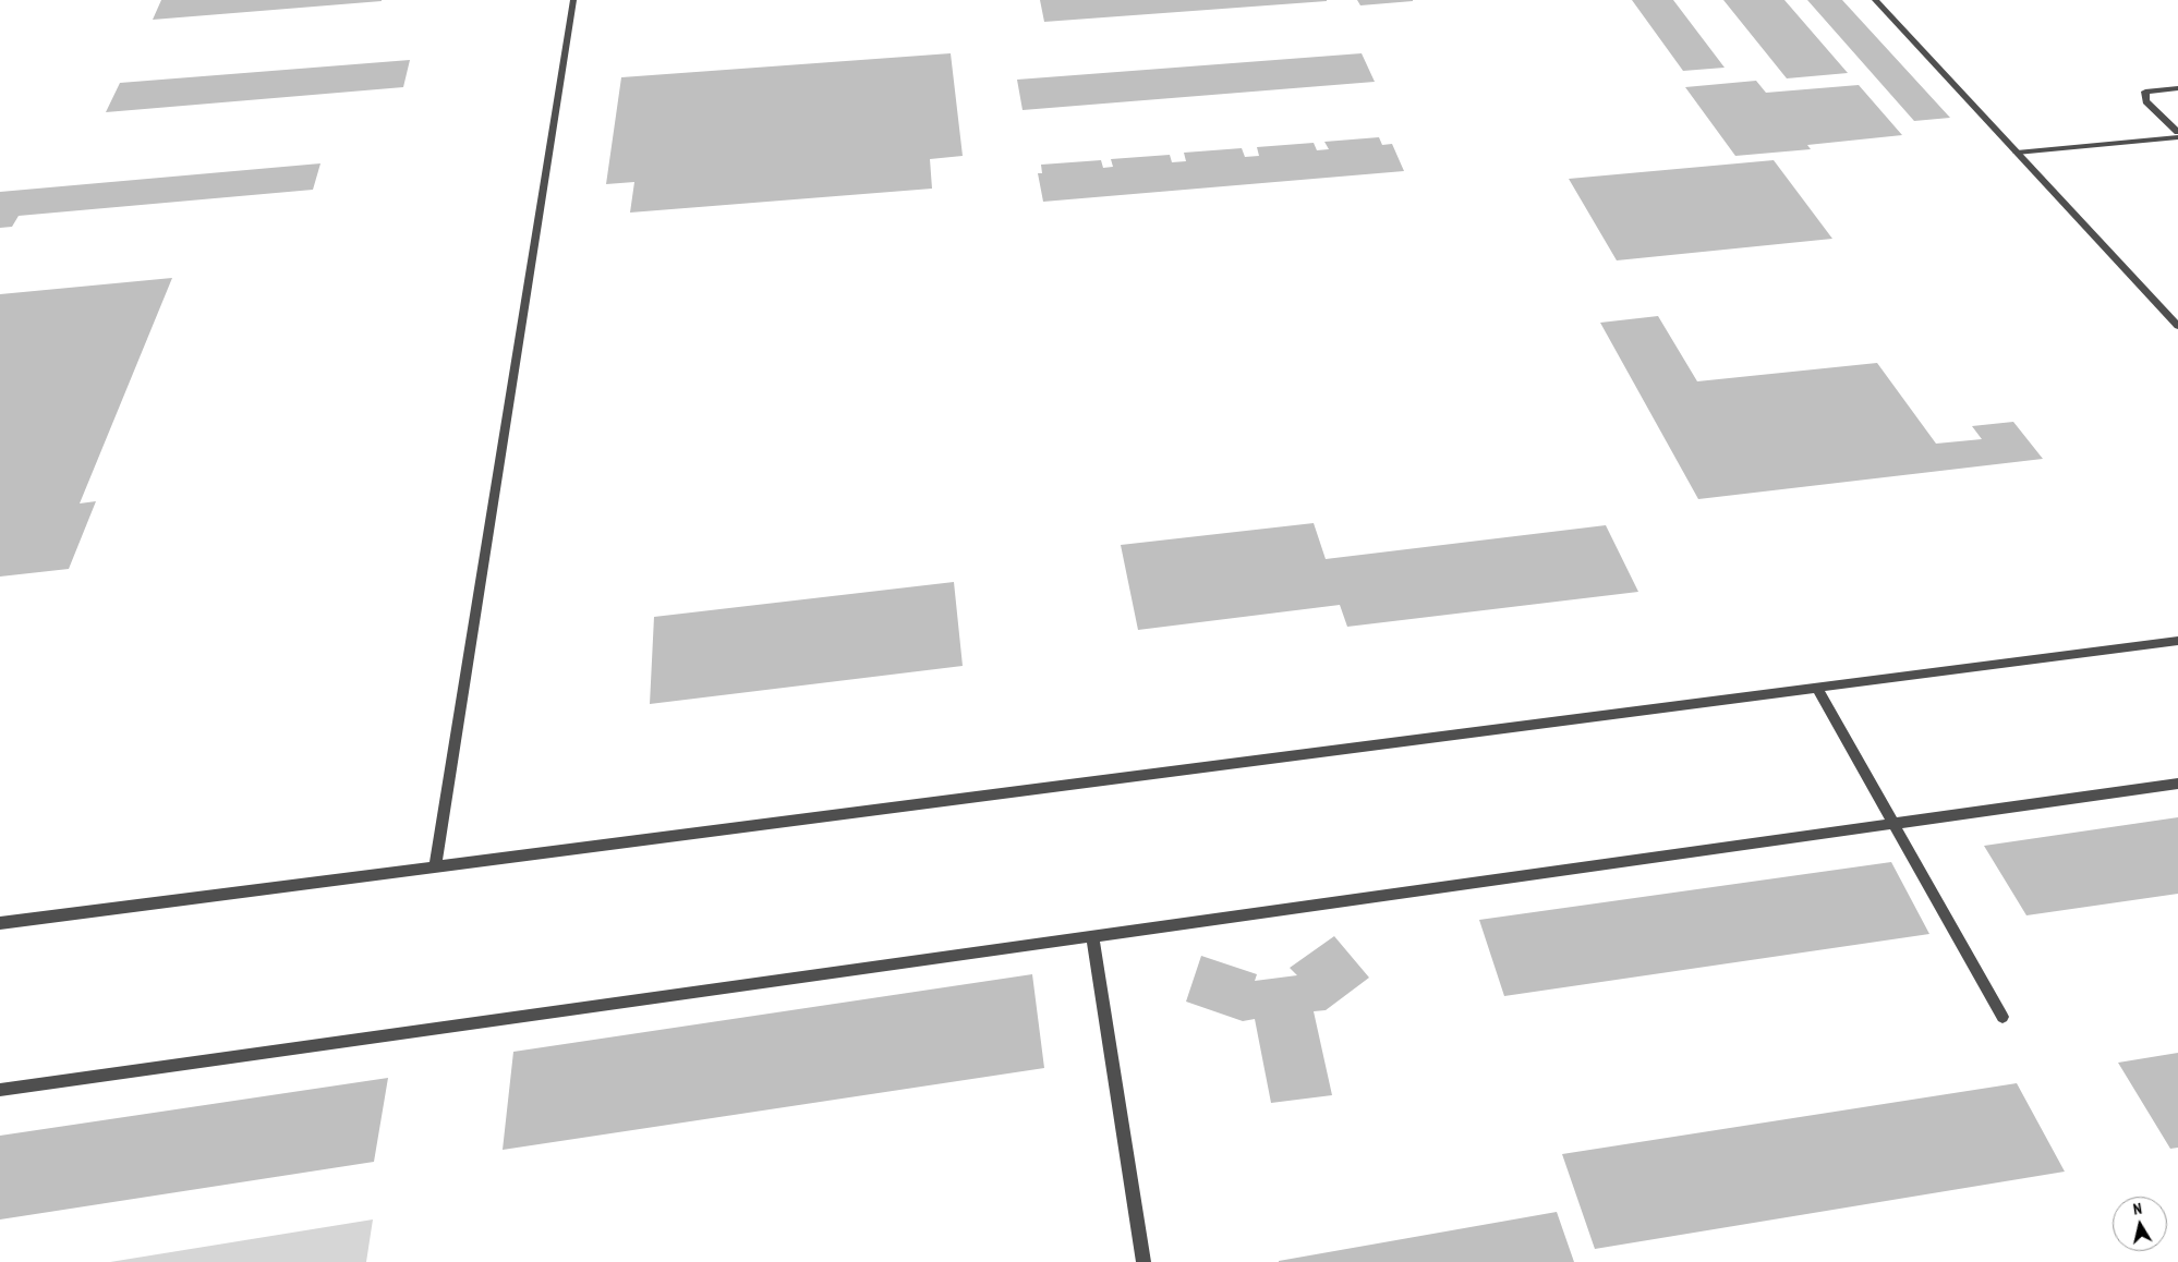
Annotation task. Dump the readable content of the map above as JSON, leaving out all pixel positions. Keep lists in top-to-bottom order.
{
  "north": "top"
}
